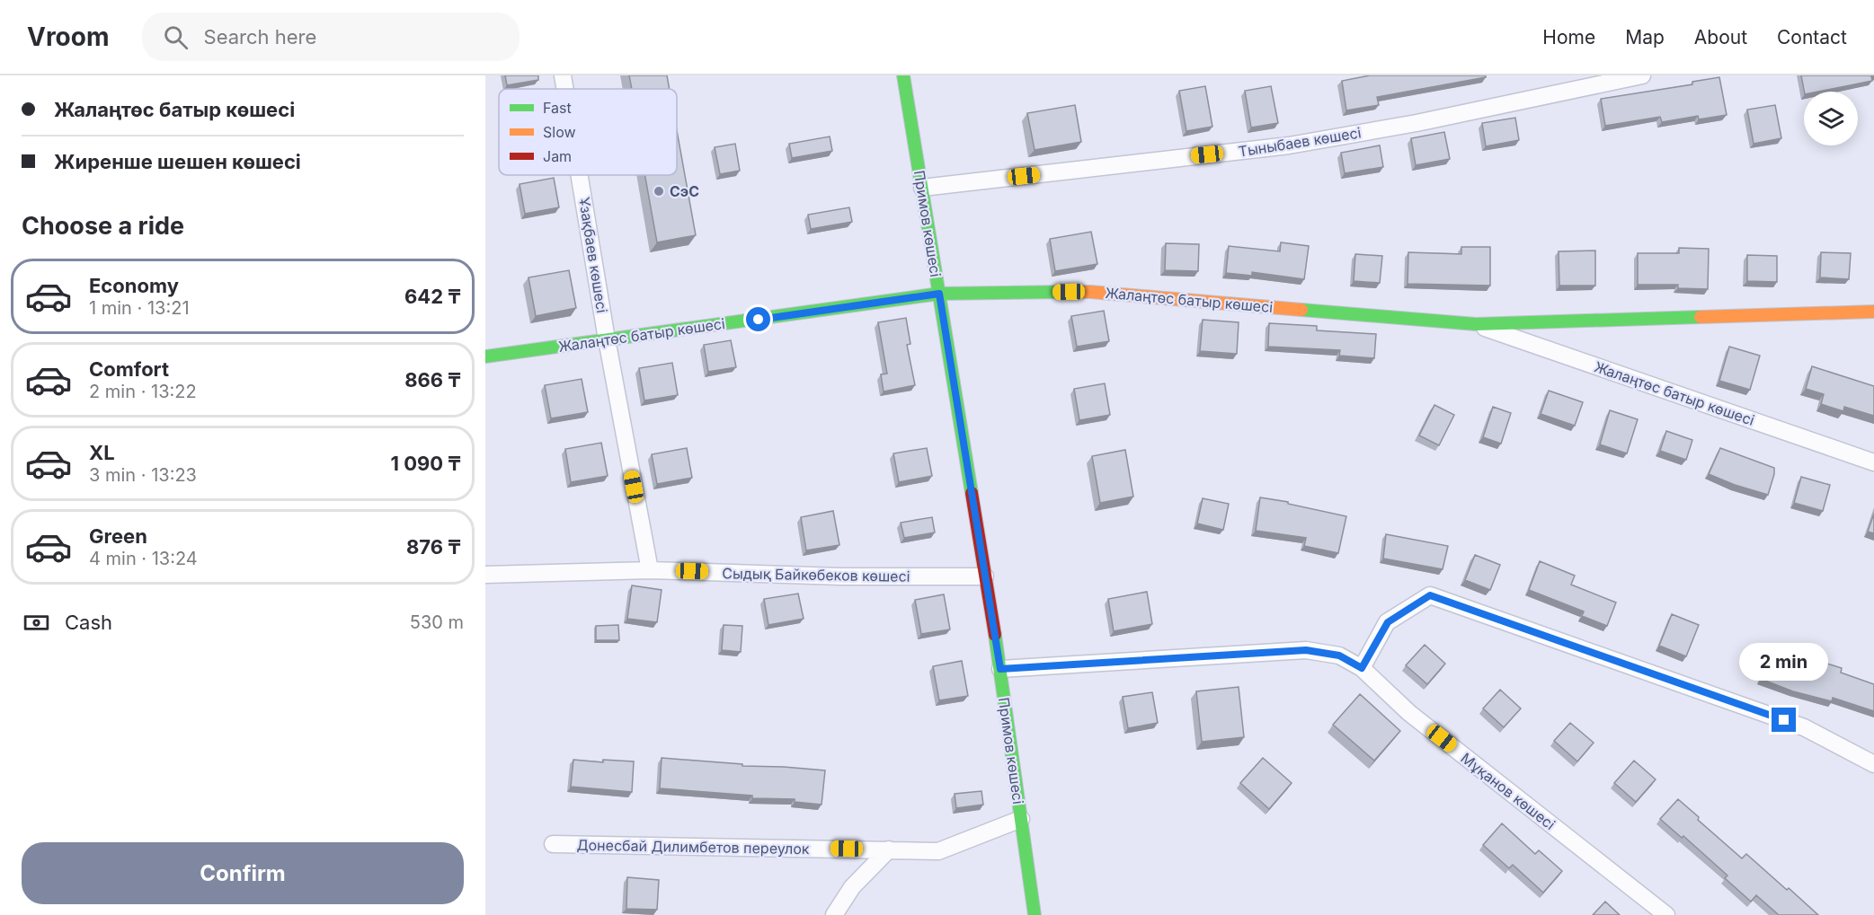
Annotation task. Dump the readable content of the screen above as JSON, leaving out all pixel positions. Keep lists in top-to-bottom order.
{
  "streets": {
    "street": [
      "Тыныбаев көшесі",
      "Примов көшесі",
      "Ұзақбаев көшесі",
      "Жалаңтөс батыр көшесі",
      "Сыдық Байкөбеков көшесі",
      "Мұқанов көшесі",
      "Донесбай Дилимбетов переулок"
    ]
  },
  "crossings": [
    ["Тыныбаев көшесі", "Примов көшесі"],
    ["Примов көшесі", "Жалаңтөс батыр көшесі"],
    ["Примов көшесі", "Сыдық Байкөбеков көшесі"],
    ["Примов көшесі", "Мұқанов көшесі"],
    ["Примов көшесі", "Донесбай Дилимбетов переулок"],
    ["Ұзақбаев көшесі", "Жалаңтөс батыр көшесі"],
    ["Ұзақбаев көшесі", "Сыдық Байкөбеков көшесі"]
  ],
  "places": ["СэС"],
  "legend": ["Fast", "Slow", "Jam"],
  "page": {
    "header": "Vroom",
    "search": "Search here",
    "nav": [
      "Home",
      "Map",
      "About",
      "Contact"
    ],
    "banner": ["Жалаңтөс батыр көшесі", "Жиренше шешен көшесі"],
    "heading": "Choose a ride",
    "list": [
      {
        "name": "Economy",
        "note": "1 min · 13:21",
        "value": "642 ₸"
      },
      {
        "name": "Comfort",
        "note": "2 min · 13:22",
        "value": "866 ₸"
      },
      {
        "name": "XL",
        "note": "3 min · 13:23",
        "value": "1 090 ₸"
      },
      {
        "name": "Green",
        "note": "4 min · 13:24",
        "value": "876 ₸"
      }
    ],
    "pay": ["Cash", "530 m"],
    "bubble": "2 min",
    "buttons": "Confirm"
  }
}
